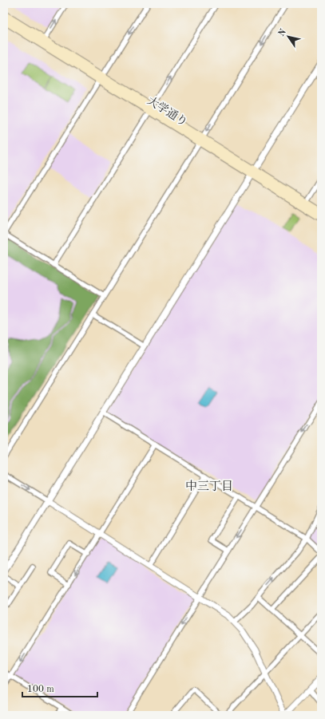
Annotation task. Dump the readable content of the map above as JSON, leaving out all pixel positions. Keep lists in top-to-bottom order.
{
  "streets": {
    "main road": ["大学通り"]
  },
  "districts": ["中三丁目"],
  "scale_bar": "100 m",
  "north": "top left"
}
